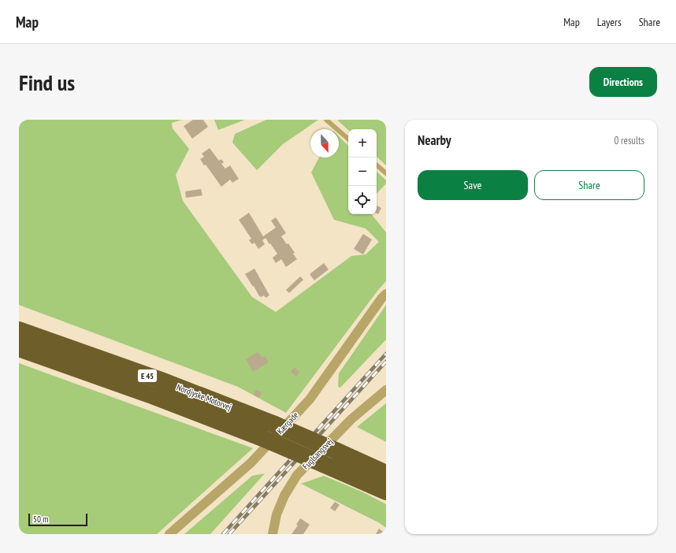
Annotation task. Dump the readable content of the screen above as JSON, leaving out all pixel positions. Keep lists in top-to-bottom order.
{
  "streets": {
    "highway": ["E 45", "Nordjyske Motorvej"],
    "street": ["Kærgade", "Fuglsangsvej"]
  },
  "scale_bar": "50 m",
  "north": "bottom",
  "page": {
    "header": "Map",
    "nav": ["Map", "Layers", "Share"],
    "buttons": [
      "Directions",
      ["Save", "Share"]
    ],
    "title": "Find us",
    "heading": ["Nearby", "0 results"],
    "map_buttons": ["+", "−"],
    "scale": "50 m"
  }
}
